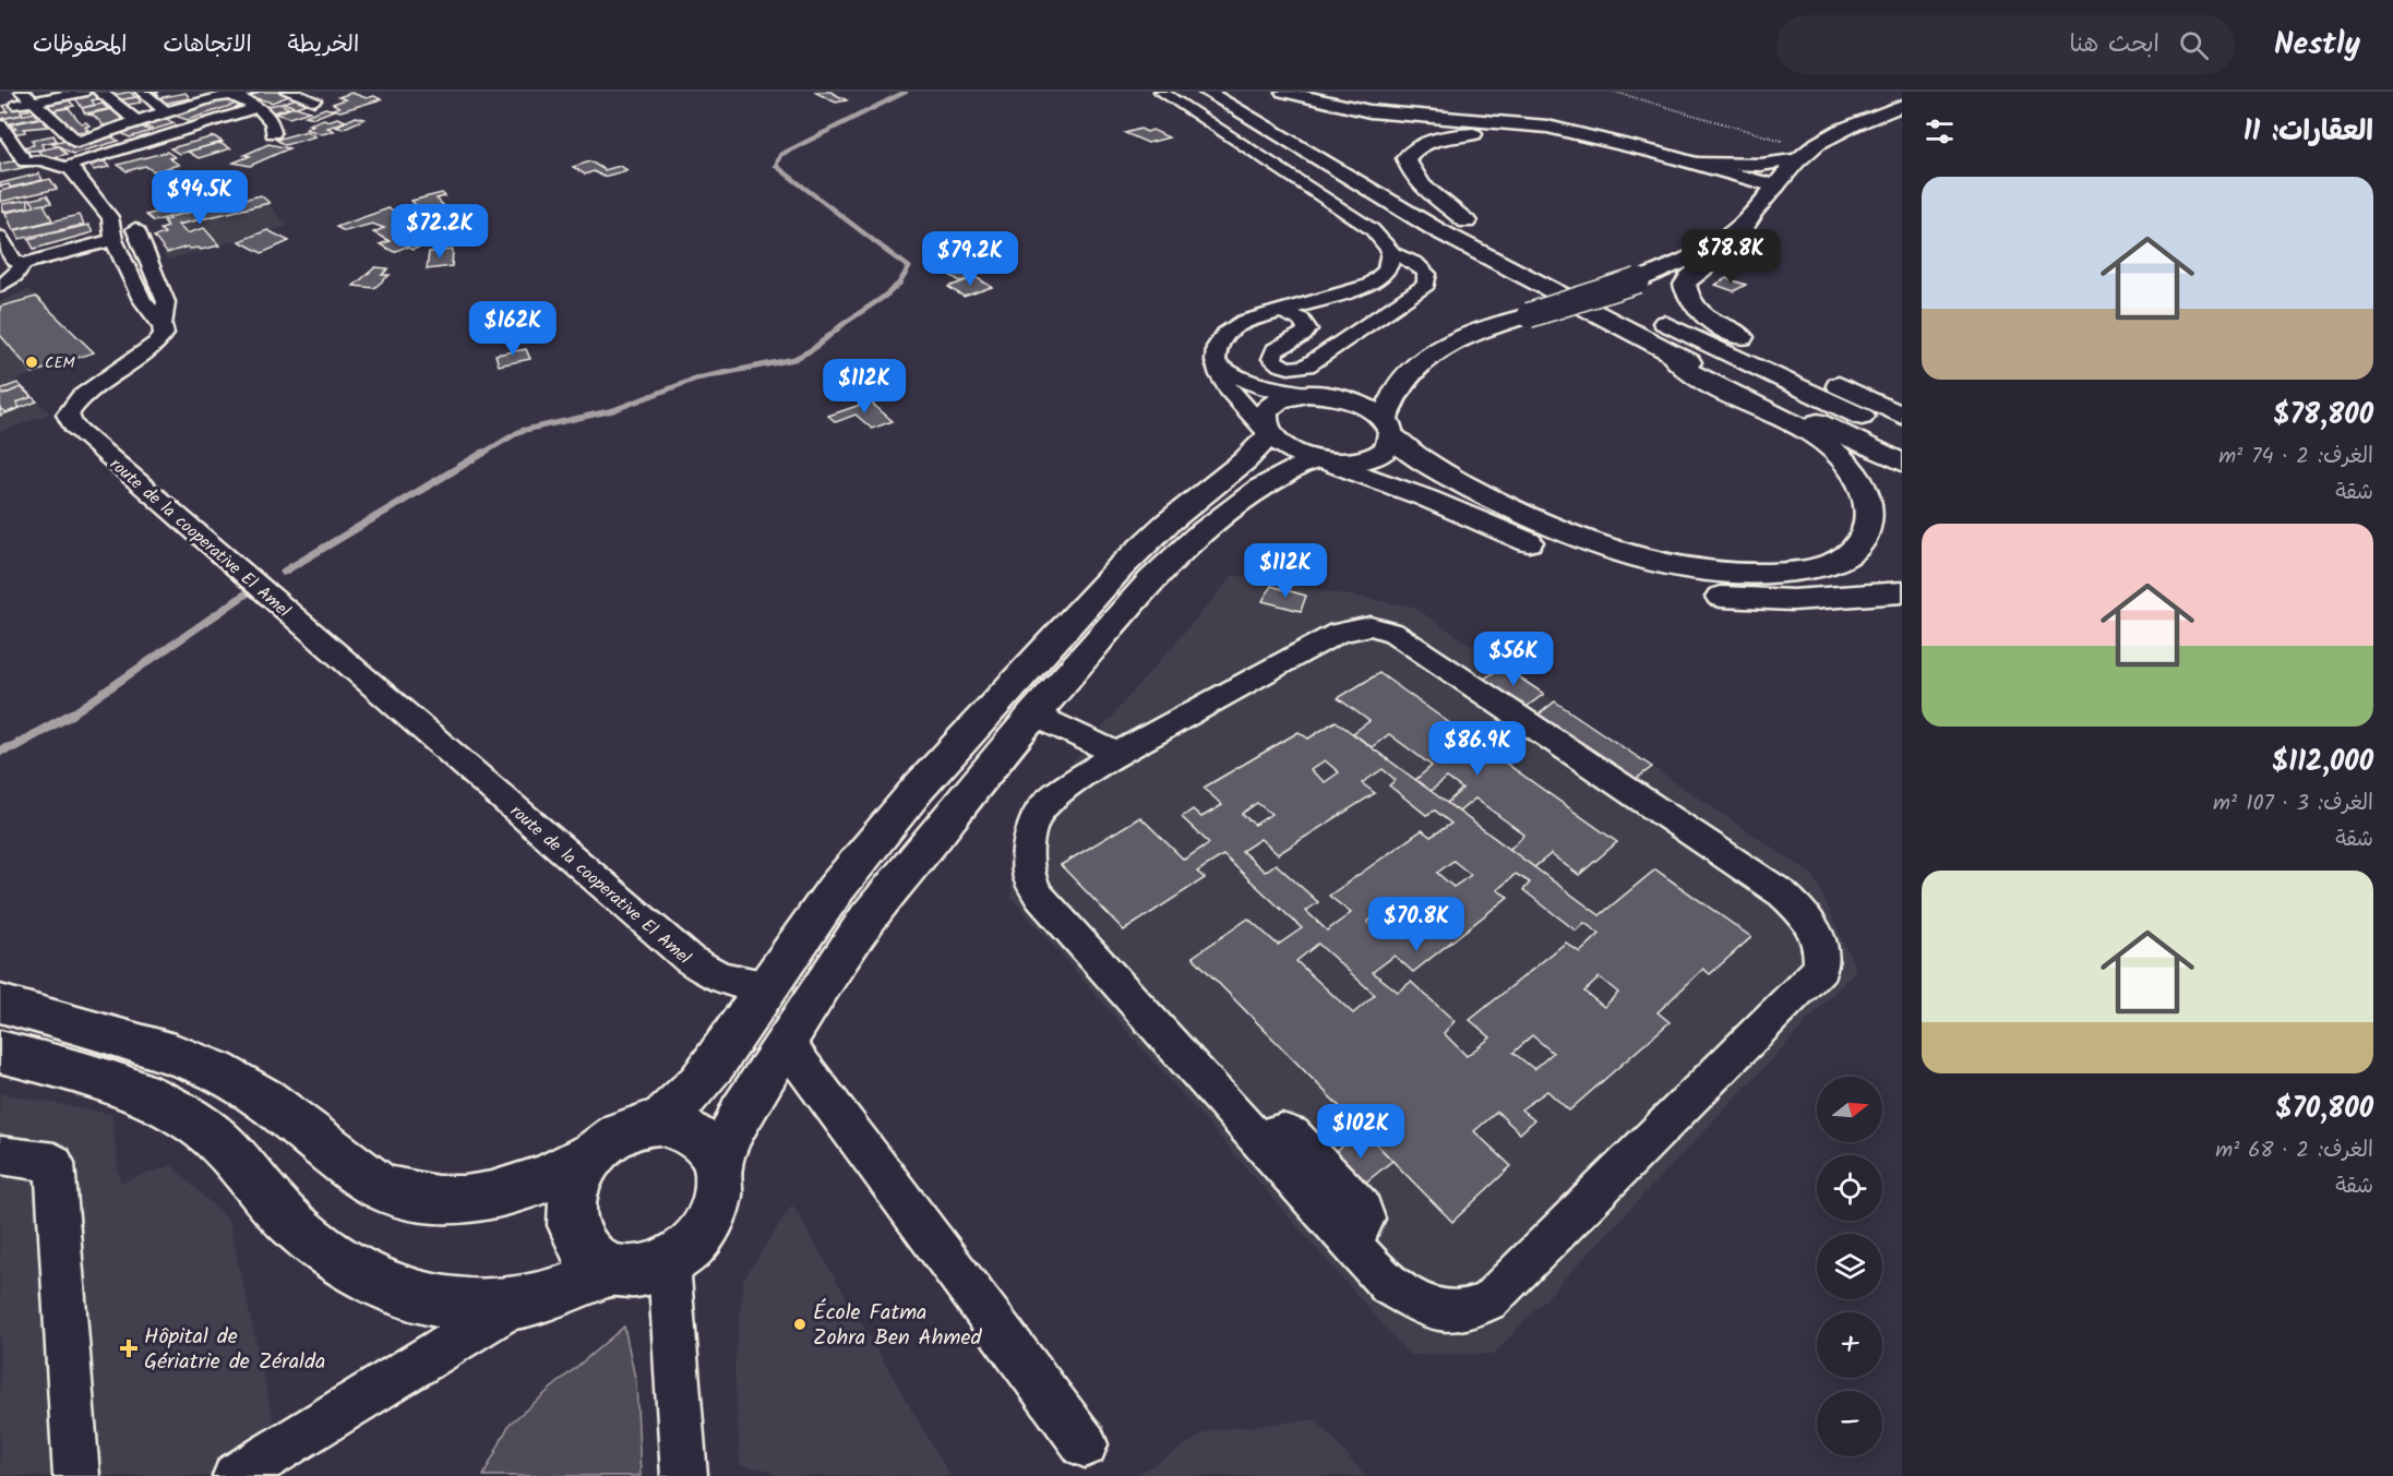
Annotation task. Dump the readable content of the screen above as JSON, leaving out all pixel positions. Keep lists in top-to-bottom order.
{
  "streets": {
    "street": ["route de la cooperative El Amel"]
  },
  "places": {
    "other": ["CEM", "École Fatma Zohra Ben Ahmed"],
    "health": ["Hôpital de Gériatrie de Zéralda"]
  },
  "north": "right",
  "page": {
    "header": "Nestly",
    "search": "ابحث هنا",
    "nav": ["الخريطة", "الاتجاهات", "المحفوظات"],
    "heading": "العقارات: 11",
    "list": [
      {
        "name": "$78,800",
        "note": "الغرف: 2 · 74 m² · شقة"
      },
      {
        "name": "$112,000",
        "note": "الغرف: 3 · 107 m² · شقة"
      },
      {
        "name": "$70,800",
        "note": "الغرف: 2 · 68 m² · شقة"
      }
    ],
    "price": [
      "$94.5K",
      "$72.2K",
      "$78.8K",
      "$79.2K",
      "$162K",
      "$112K",
      "$112K",
      "$56K",
      "$86.9K",
      "$70.8K",
      "$102K"
    ],
    "map_buttons": ["+", "−"]
  }
}
